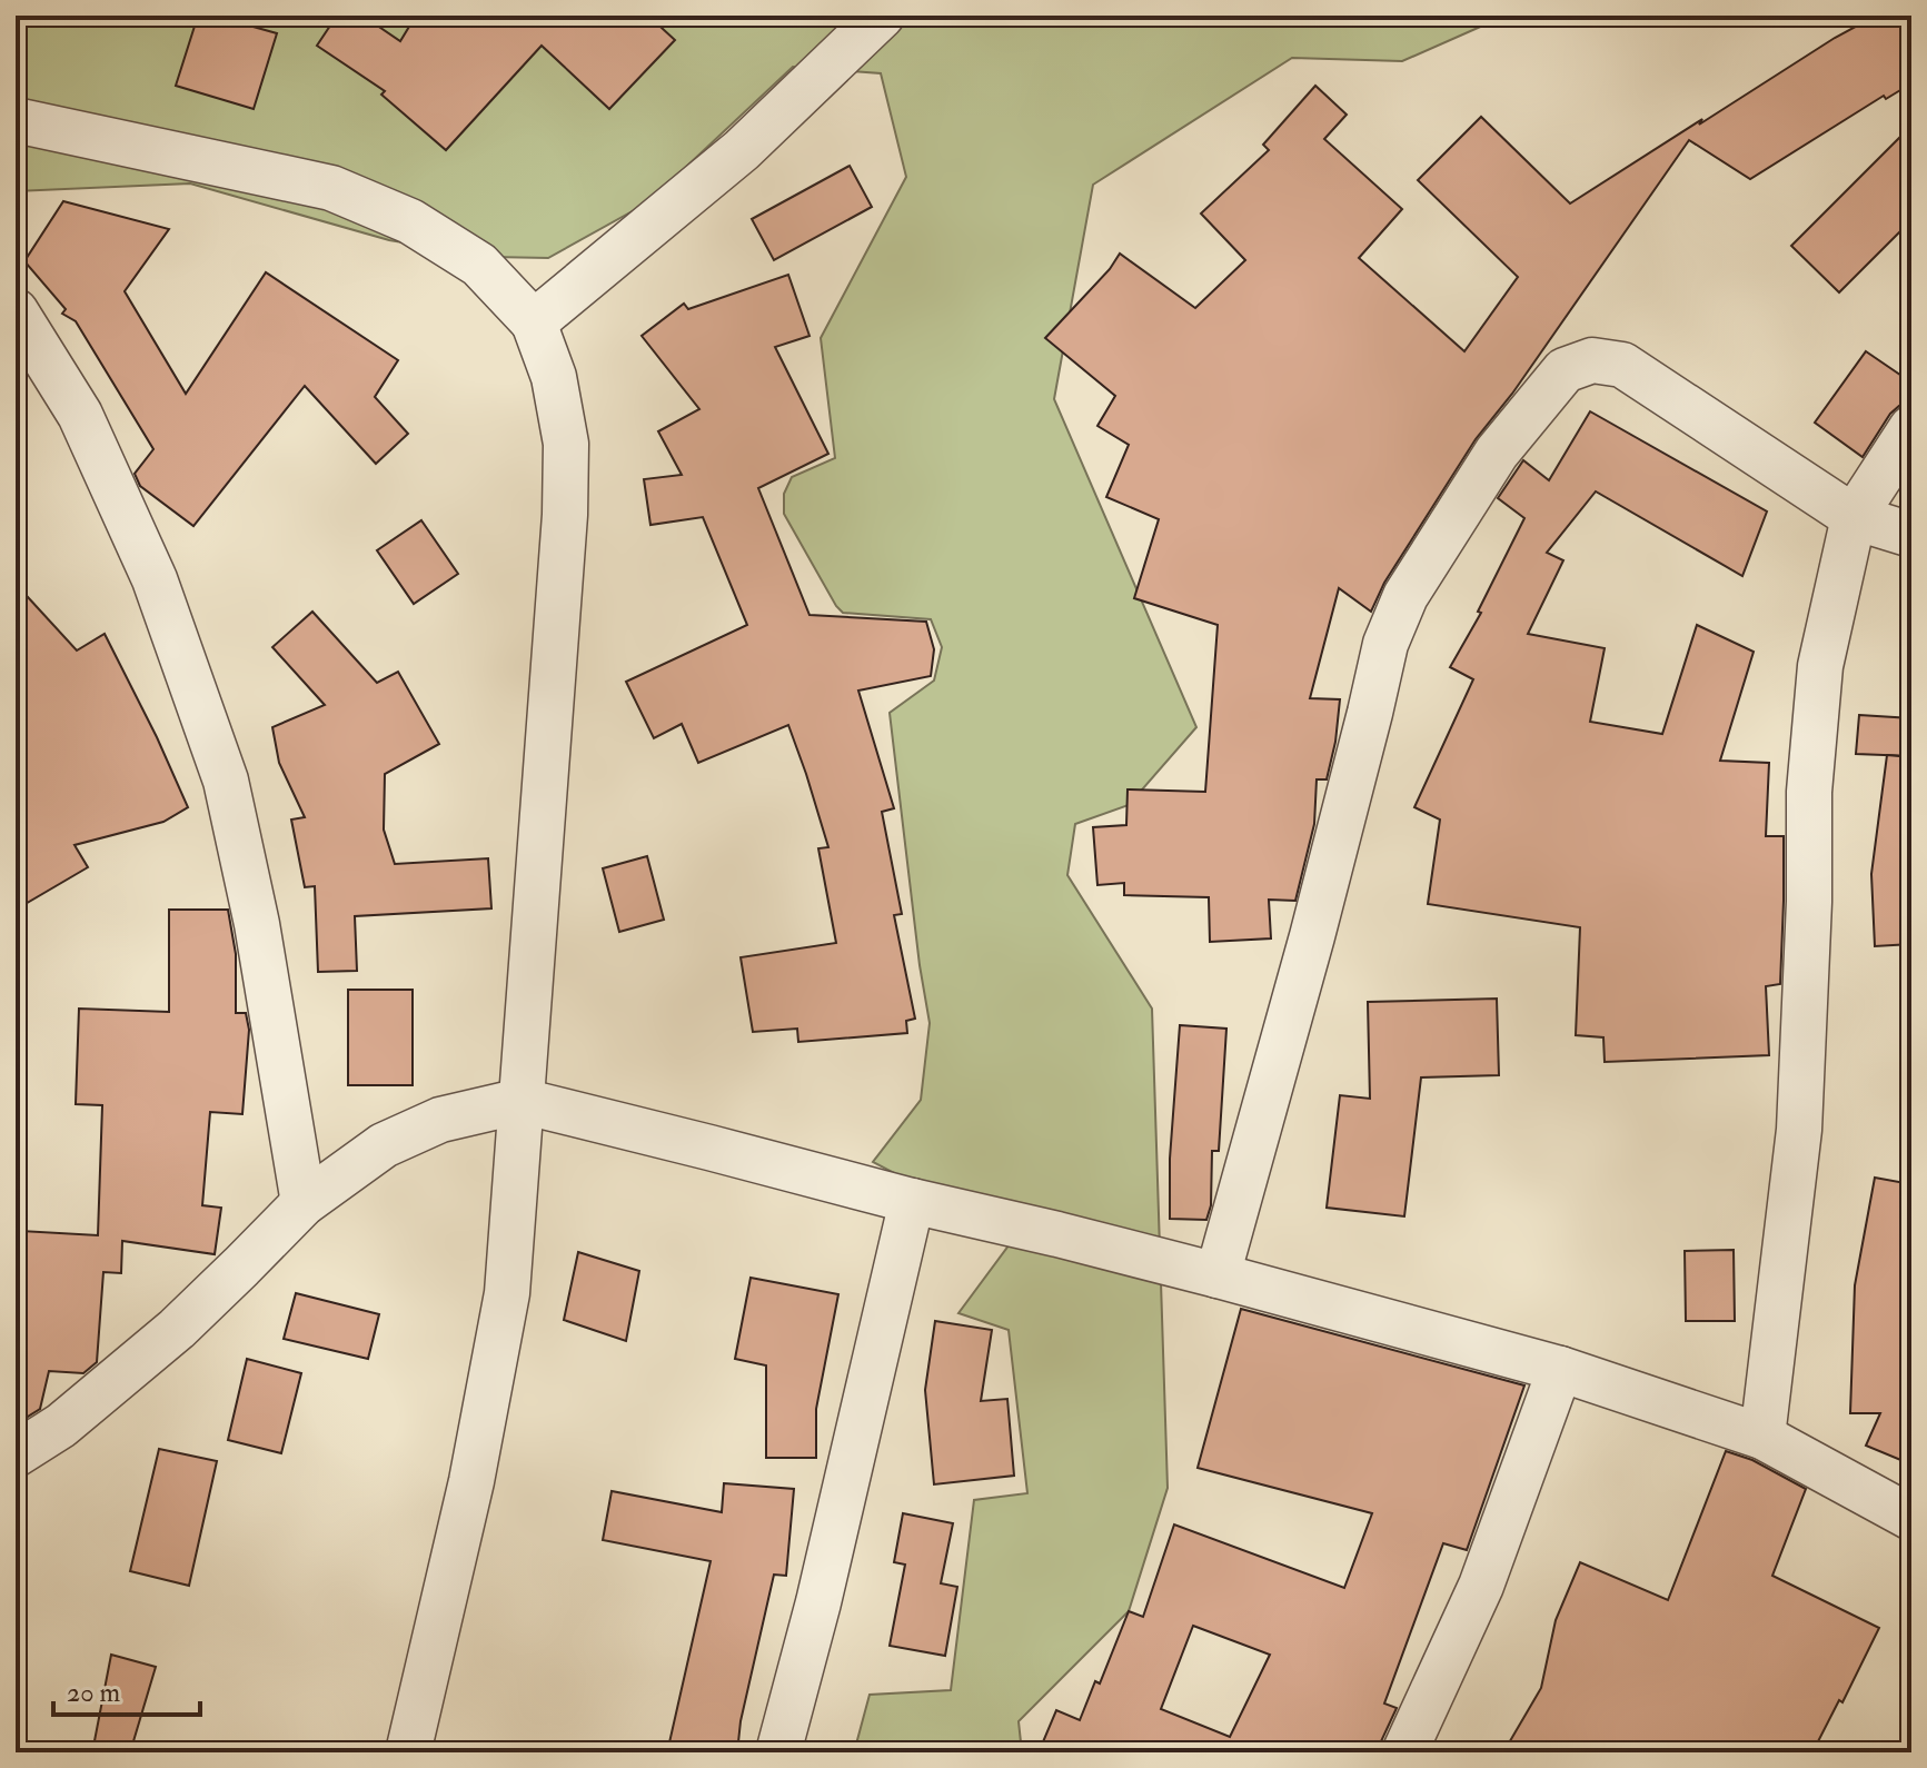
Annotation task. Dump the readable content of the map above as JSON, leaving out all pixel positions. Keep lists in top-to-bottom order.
{
  "scale_bar": "20 m"
}
